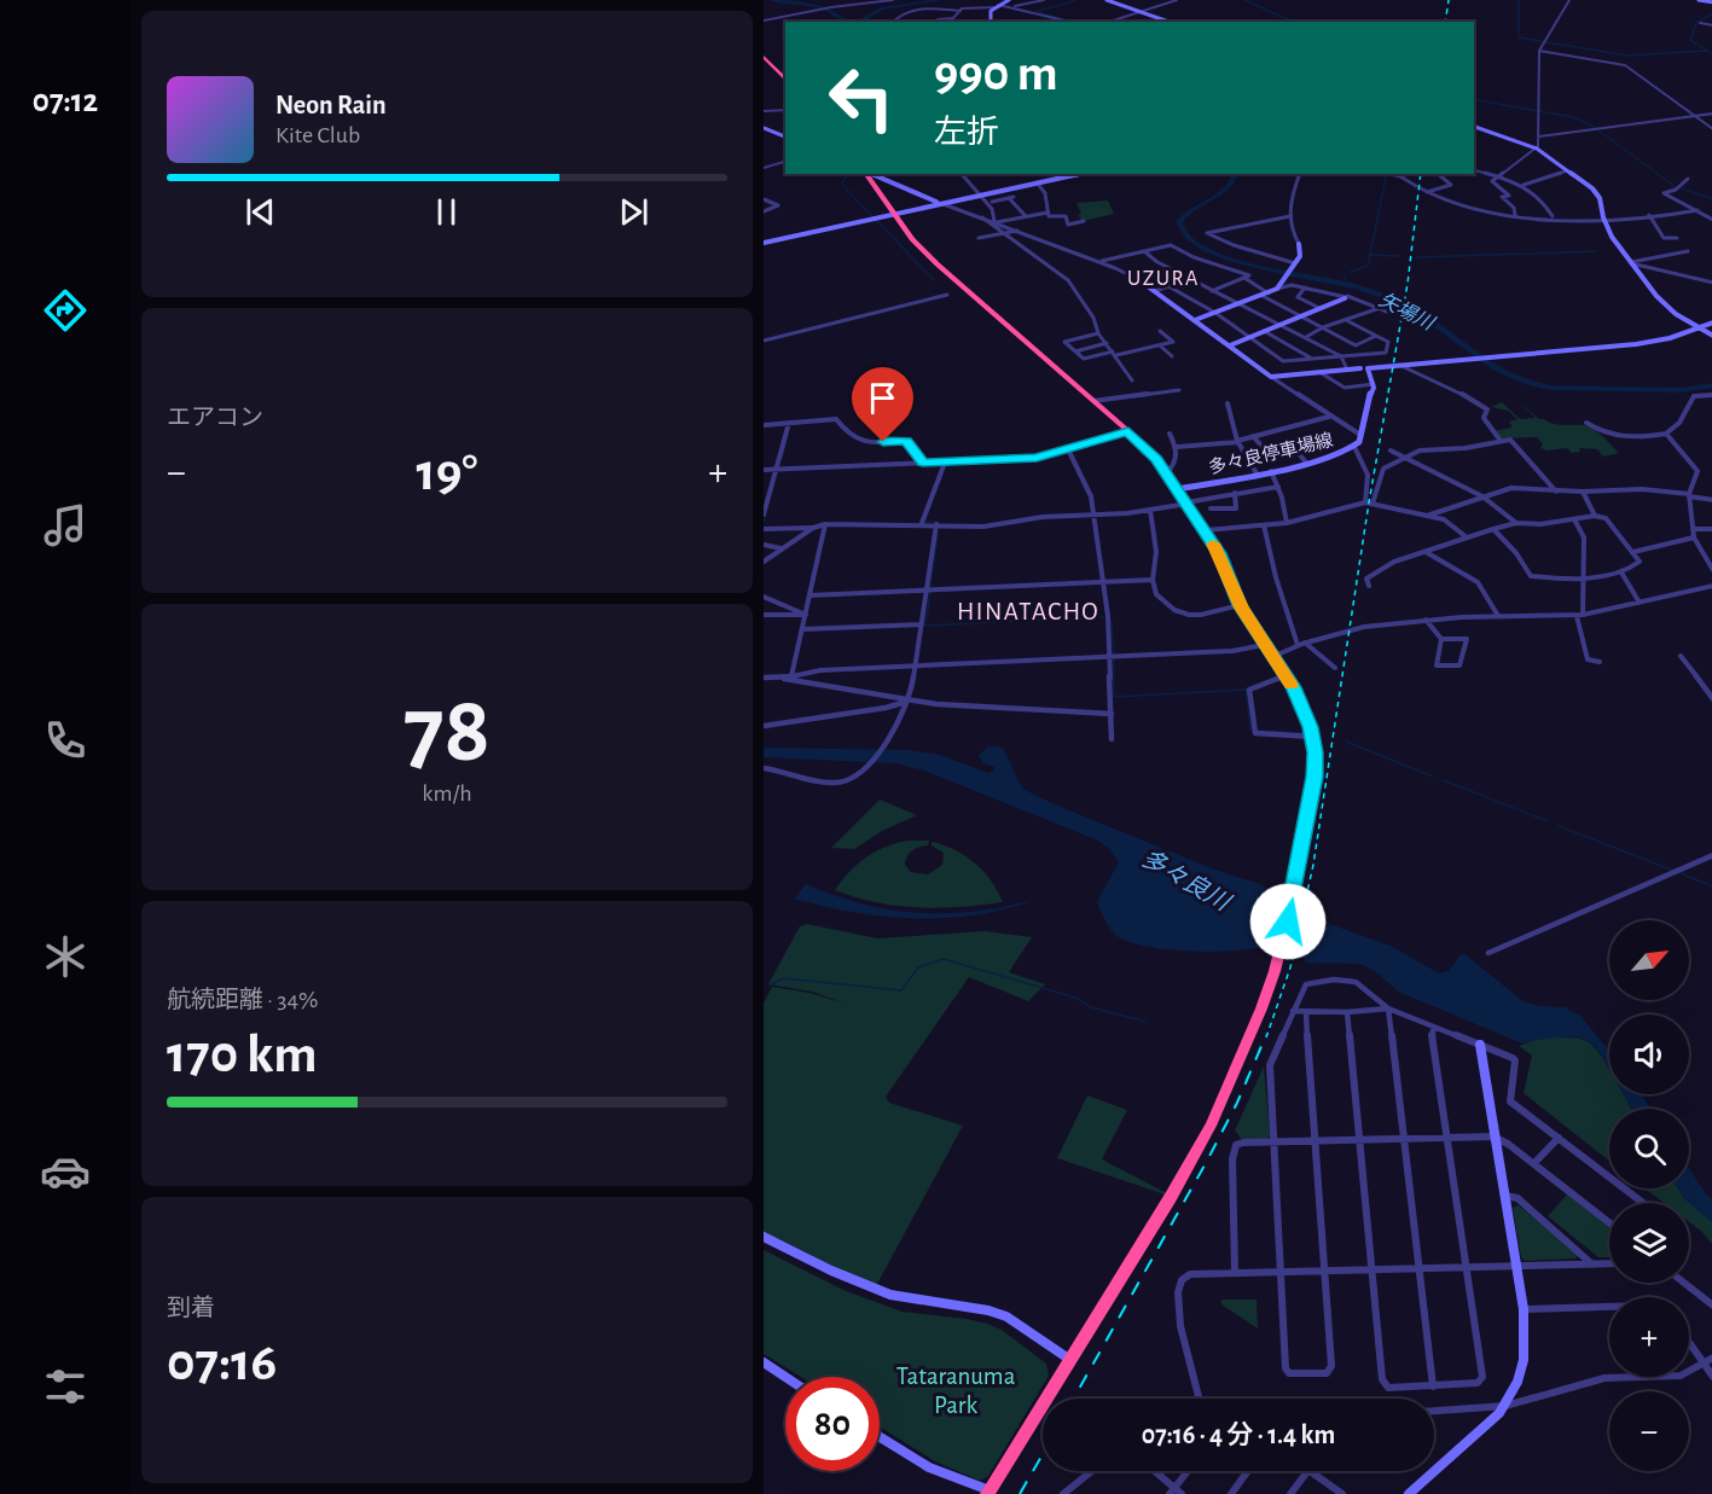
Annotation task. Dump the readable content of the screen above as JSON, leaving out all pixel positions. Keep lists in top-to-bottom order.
{
  "streets": {
    "street": ["多々良停車場線"]
  },
  "districts": ["UZURA", "HINATACHO"],
  "water": ["矢場川", "多々良川"],
  "parks": ["Tataranuma Park"],
  "north": "top right",
  "page": {
    "tabs": "07:12",
    "turn": ["990 m", "左折"],
    "song": ["Neon Rain", "Kite Club"],
    "tile": [
      "エアコン",
      ["78", "km/h"],
      ["航続距離 · 34%", "170 km"],
      ["到着", "07:16"]
    ],
    "heat": ["−", "19°", "+"],
    "map_buttons": ["+", "−"],
    "limit": "80",
    "trip": "07:16 · 4 分 · 1.4 km"
  }
}
